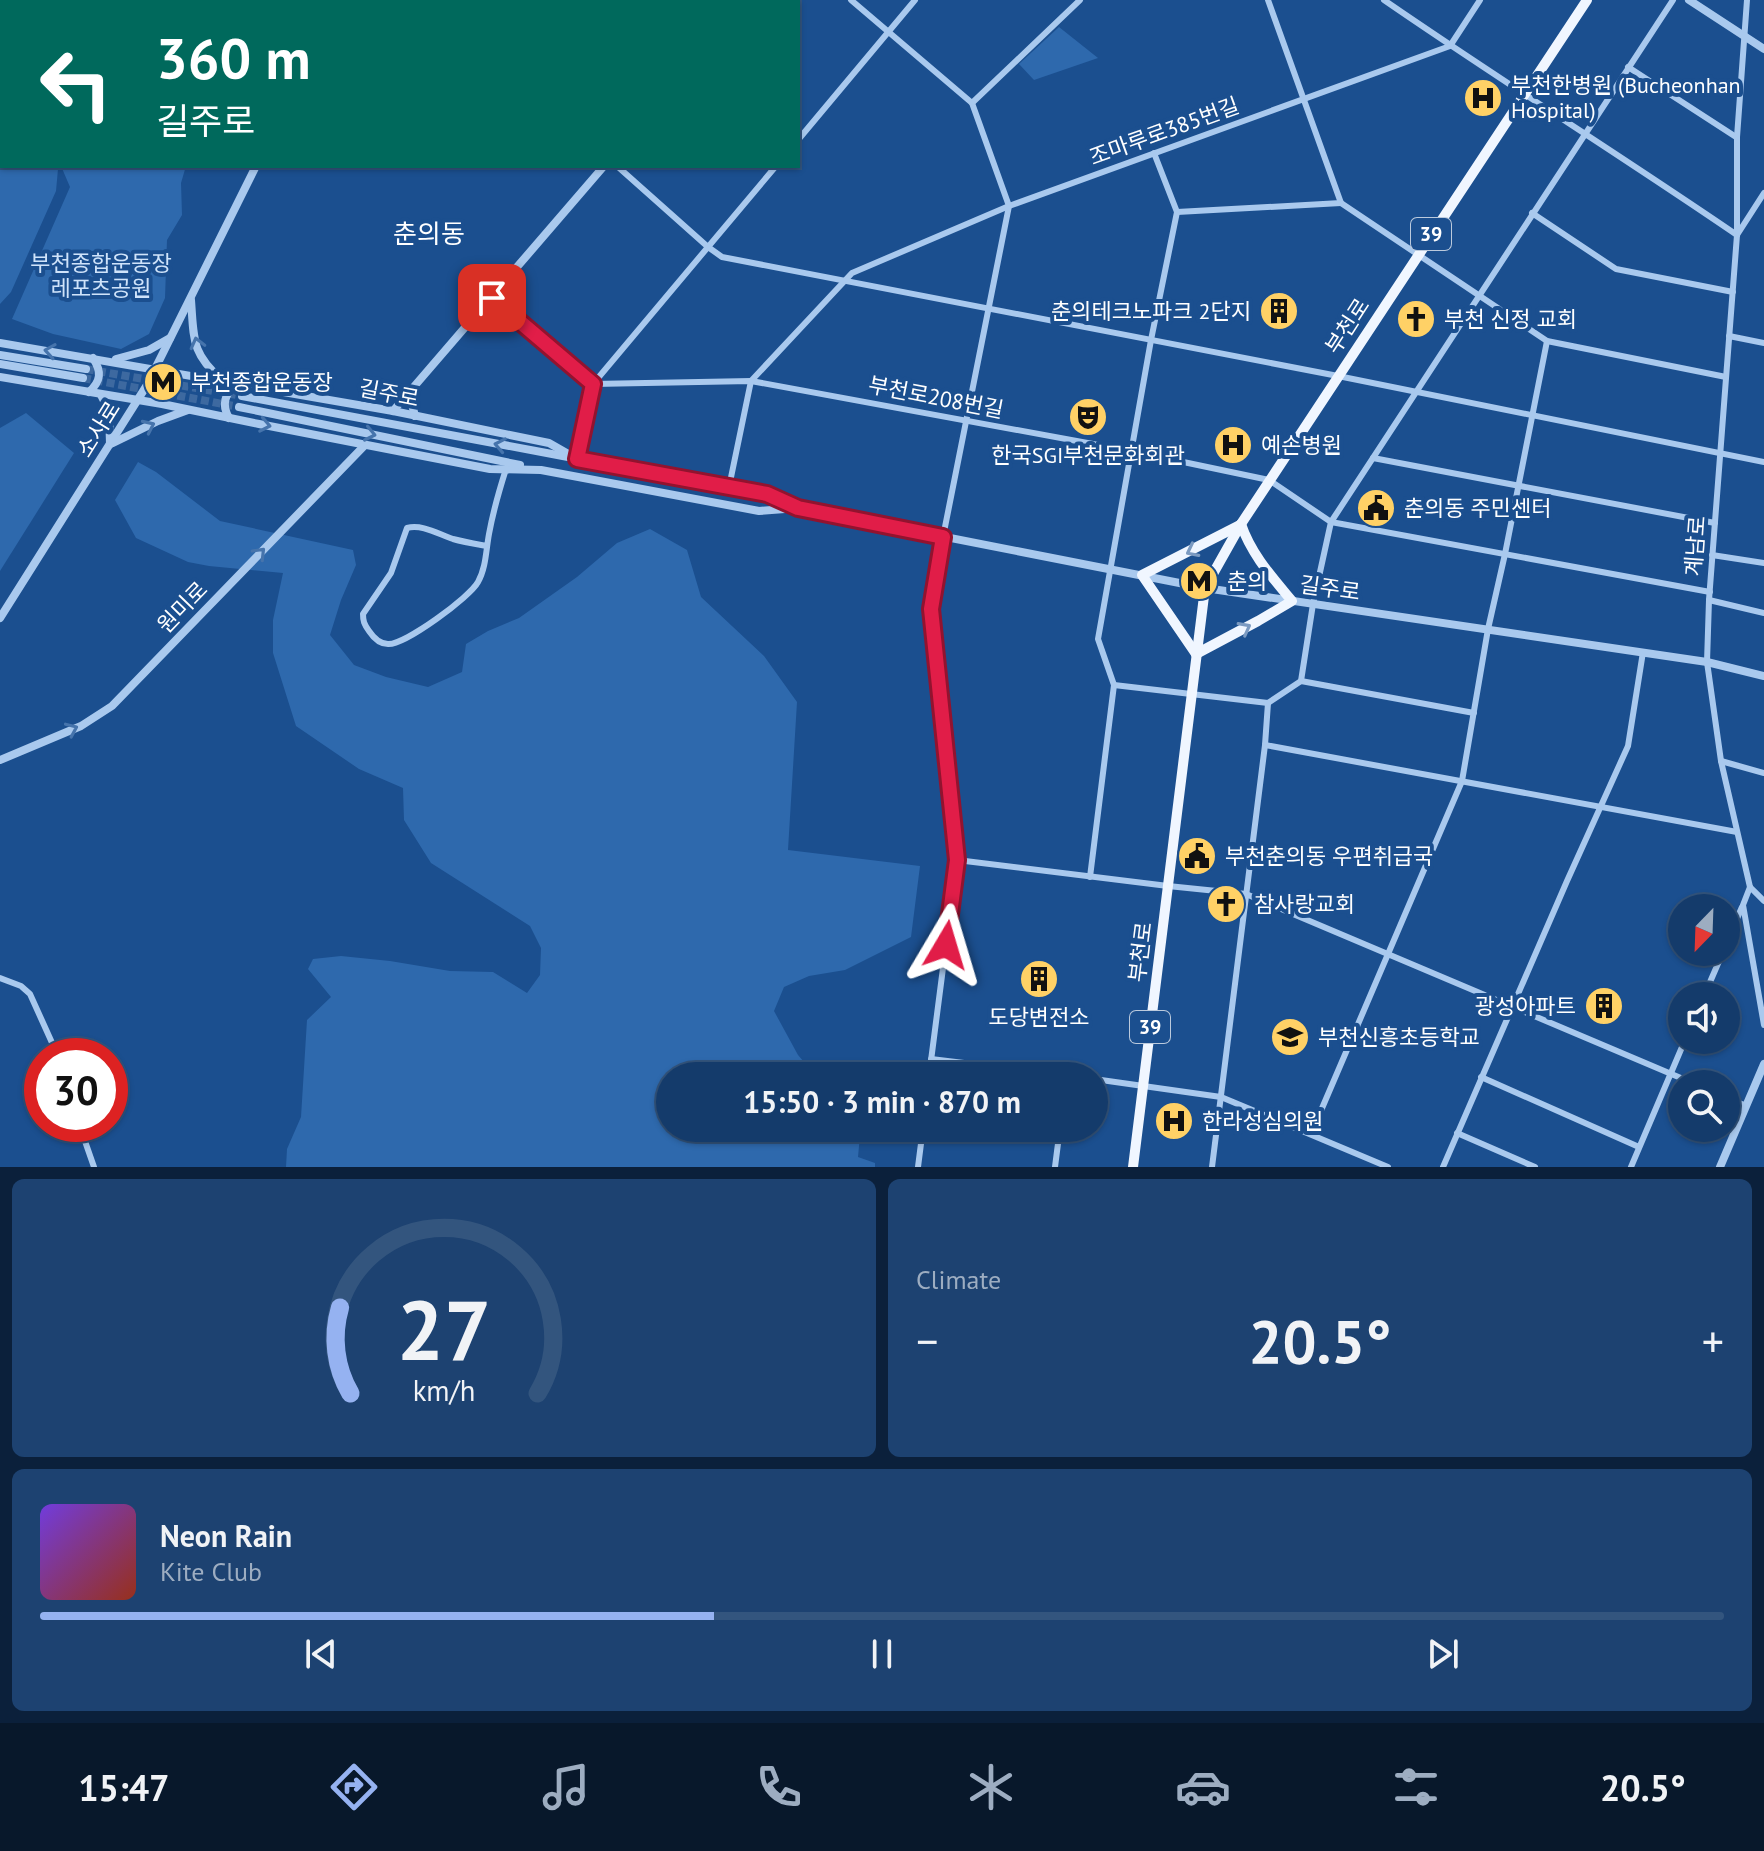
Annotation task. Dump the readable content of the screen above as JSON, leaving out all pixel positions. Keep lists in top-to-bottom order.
{
  "streets": {
    "main road": ["39", "부천로"],
    "street": [
      "조마루로385번길",
      "길주로",
      "부천로208번길",
      "소사로",
      "계남로",
      "원미로"
    ]
  },
  "crossings": [
    ["조마루로385번길", "부천로208번길"],
    ["부천로", "길주로"],
    ["부천로", "부천로208번길"],
    ["길주로", "소사로"],
    ["길주로", "계남로"],
    ["길주로", "원미로"]
  ],
  "one_way": ["원미로"],
  "districts": ["춘의동"],
  "parks": ["부천종합운동장 레포츠공원"],
  "places": {
    "hospital": ["부천한병원 (Bucheonhan Hospital)", "예손병원", "한라성심의원"],
    "building": ["춘의테크노파크 2단지", "도당변전소", "광성아파트"],
    "church": ["부천 신정 교회", "참사랑교회"],
    "metro station": ["부천종합운동장", "춘의"],
    "theatre": ["한국SGI부천문화회관"],
    "public building": ["춘의동 주민센터", "부천춘의동 우편취급국"],
    "school or university": ["부천신흥초등학교"]
  },
  "north": "bottom left",
  "page": {
    "turn": ["360 m", "길주로"],
    "limit": "30",
    "trip": "15:50 · 3 min · 870 m",
    "tile": "Climate",
    "heat": ["−", "20.5°", "+"],
    "song": ["Neon Rain", "Kite Club"],
    "tabs": ["15:47", "20.5°"],
    "gauge": ["27", "km/h"]
  }
}
